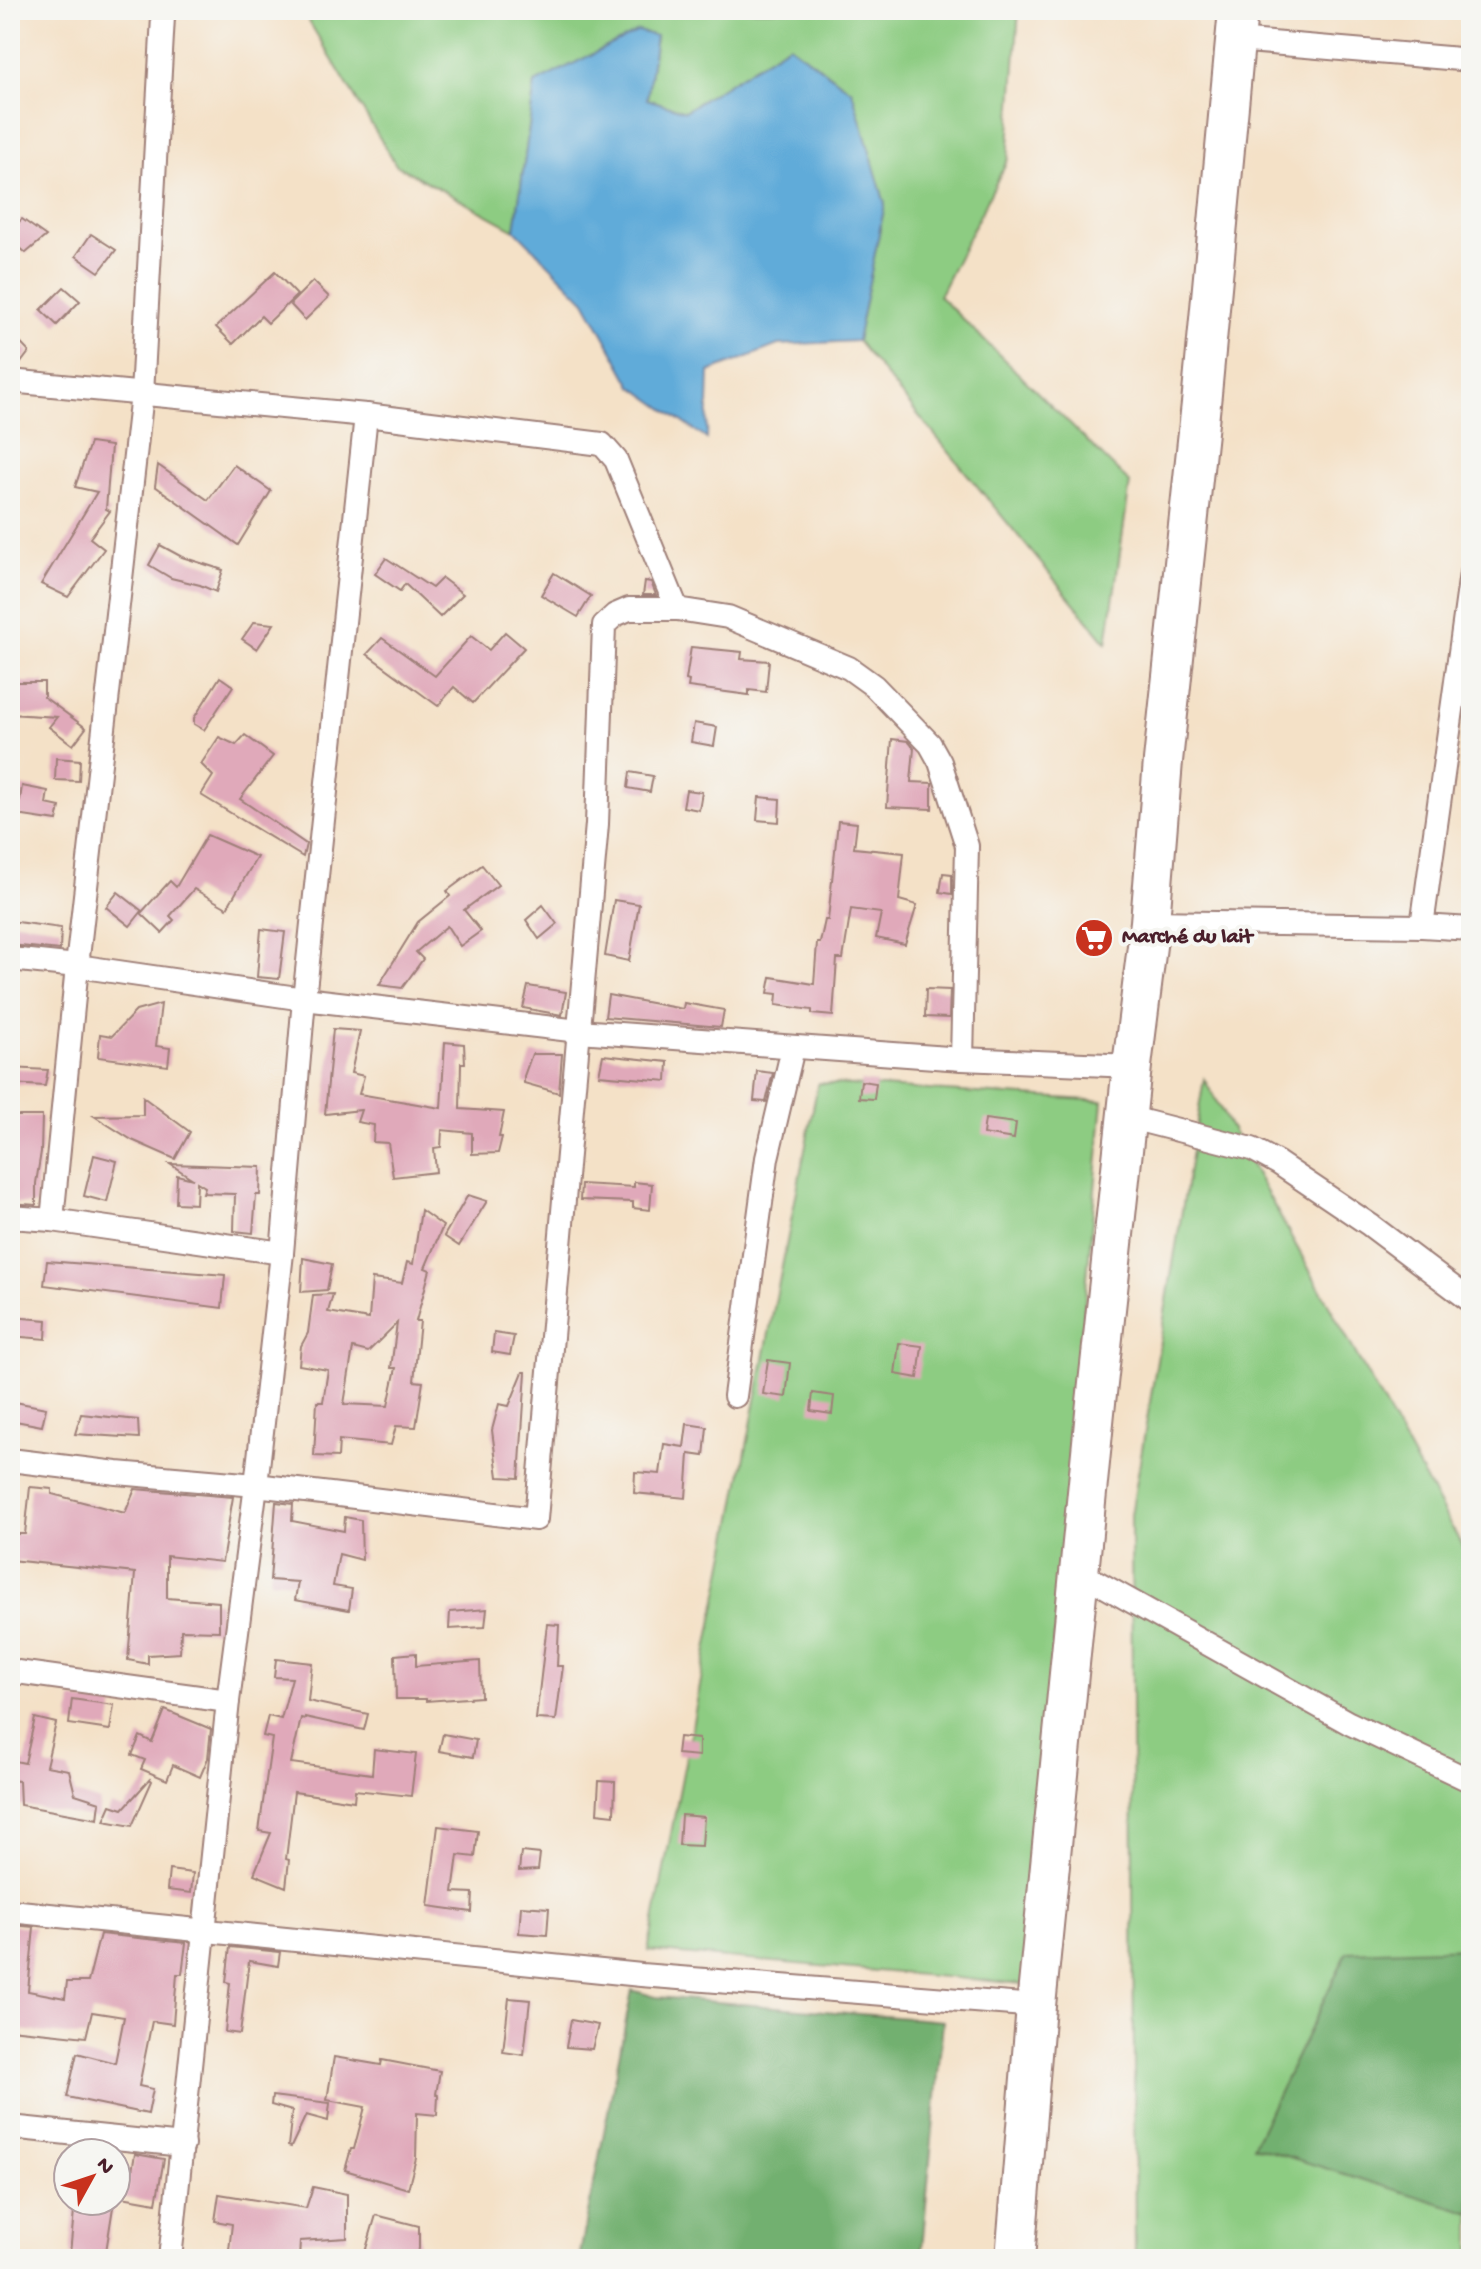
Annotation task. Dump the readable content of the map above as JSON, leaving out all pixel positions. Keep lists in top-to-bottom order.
{
  "places": {
    "supermarket": ["Marché du lait"]
  },
  "north": "top right"
}
